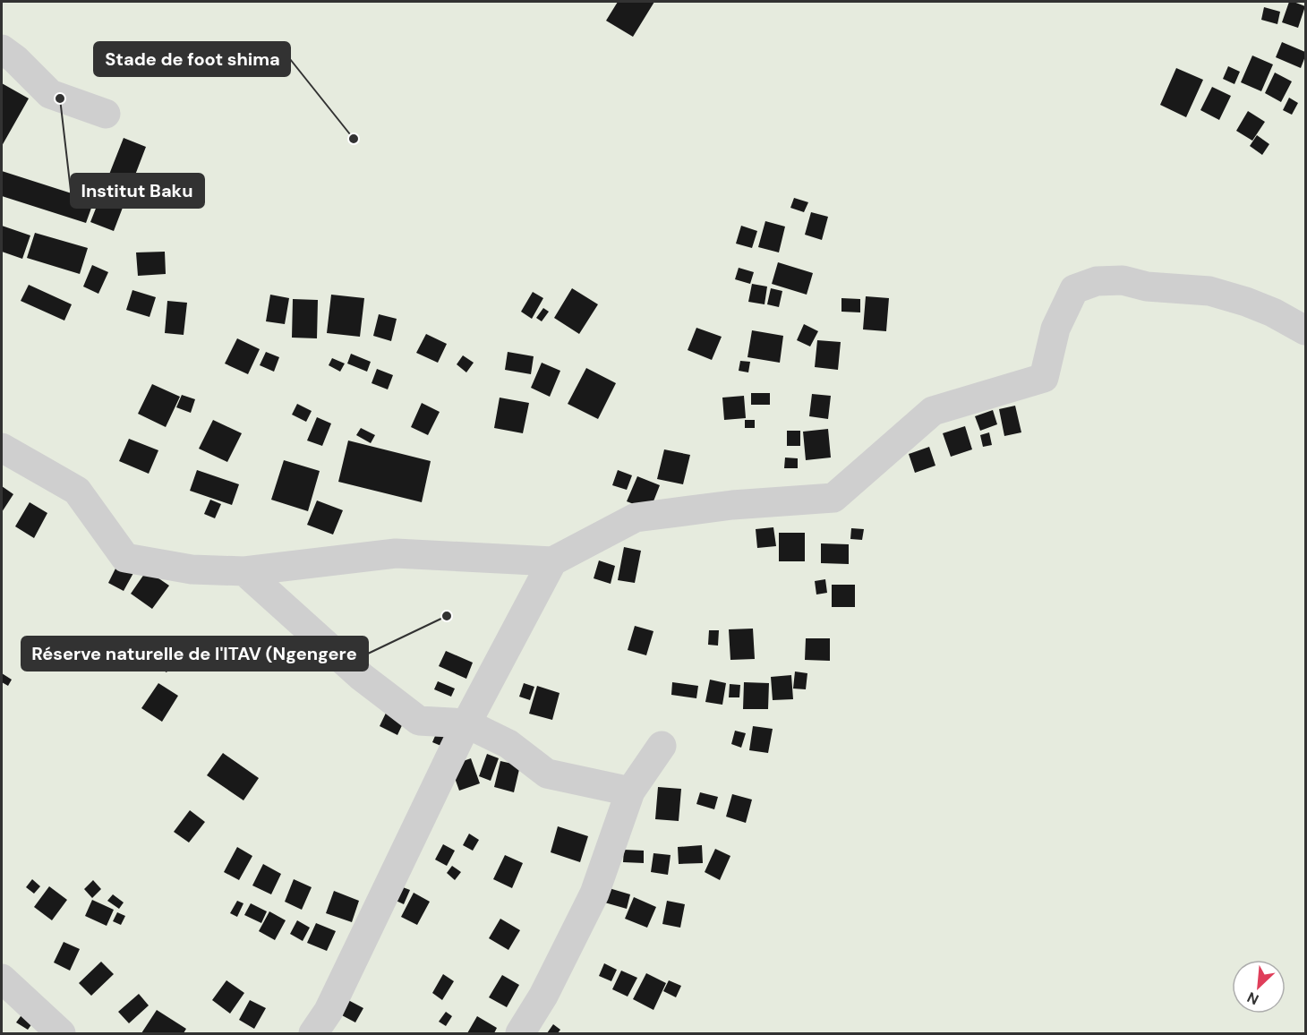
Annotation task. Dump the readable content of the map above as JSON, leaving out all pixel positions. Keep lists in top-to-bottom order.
{
  "places": ["Institut Baku", "Stade de foot shima", "Réserve naturelle de l'ITAV (Ngengere"],
  "north": "bottom left"
}
